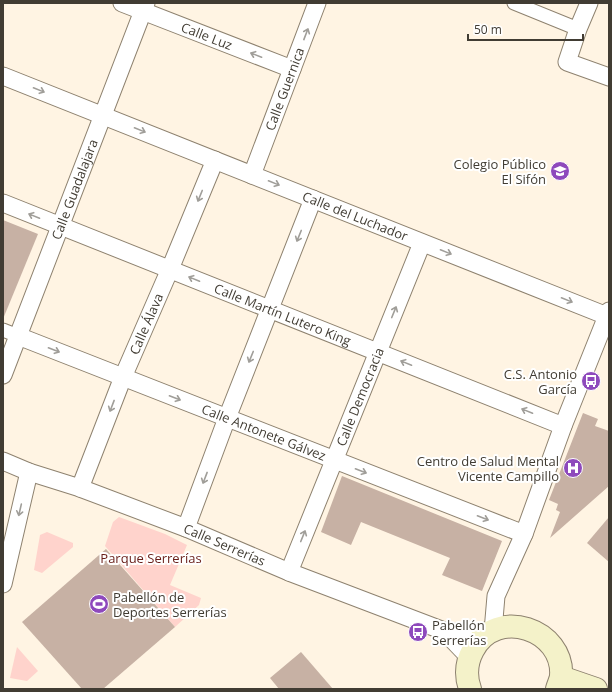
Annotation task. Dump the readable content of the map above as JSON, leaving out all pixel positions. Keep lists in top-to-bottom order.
{
  "streets": {
    "street": [
      "Calle Luz",
      "Calle Guernica",
      "Calle Guadalajara",
      "Calle del Luchador",
      "Calle Martín Lutero King",
      "Calle Álava",
      "Calle Democracia",
      "Calle Antonete Gálvez",
      "Calle Serrerías"
    ]
  },
  "crossings": [
    ["Calle Luz", "Calle Guernica"],
    ["Calle Luz", "Calle Guadalajara"],
    ["Calle Guernica", "Calle del Luchador"],
    ["Calle Guadalajara", "Calle del Luchador"],
    ["Calle Guadalajara", "Calle Martín Lutero King"],
    ["Calle Guadalajara", "Calle Antonete Gálvez"],
    ["Calle del Luchador", "Calle Álava"],
    ["Calle del Luchador", "Calle Democracia"],
    ["Calle Martín Lutero King", "Calle Álava"],
    ["Calle Martín Lutero King", "Calle Democracia"],
    ["Calle Álava", "Calle Antonete Gálvez"],
    ["Calle Álava", "Calle Serrerías"],
    ["Calle Democracia", "Calle Antonete Gálvez"],
    ["Calle Democracia", "Calle Serrerías"]
  ],
  "one_way": [
    "Calle Luz",
    "Calle Guernica",
    "Calle del Luchador",
    "Calle Martín Lutero King",
    "Calle Antonete Gálvez"
  ],
  "parks": ["Parque Serrerías"],
  "places": {
    "school or university": ["Colegio Público El Sifón"],
    "bus stop": ["C.S. Antonio García", "Pabellón Serrerías"],
    "hospital": ["Centro de Salud Mental Vicente Campillo"],
    "sports": ["Pabellón de Deportes Serrerías"]
  },
  "scale_bar": "50 m"
}
